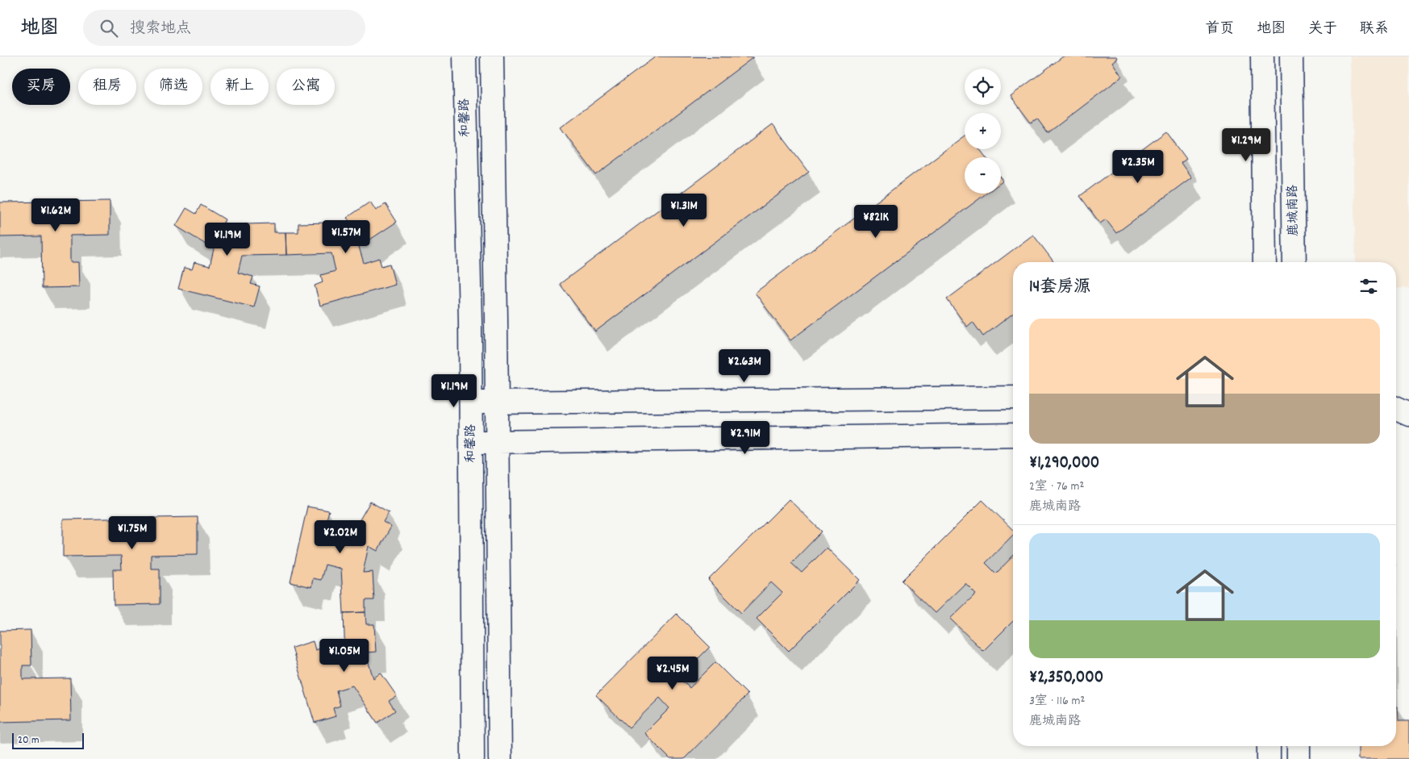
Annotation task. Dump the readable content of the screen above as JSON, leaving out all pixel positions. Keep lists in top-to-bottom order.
{
  "streets": {
    "street": ["和馨路", "鹿城南路"]
  },
  "scale_bar": "20 m",
  "page": {
    "header": "地图",
    "search": "搜索地点",
    "nav": [
      "首页",
      "地图",
      "关于",
      "联系"
    ],
    "map_buttons": ["+", "−"],
    "chip": [
      "买房",
      "租房",
      "筛选",
      "新上",
      "公寓"
    ],
    "price": [
      "¥1.29M",
      "¥2.35M",
      "¥1.31M",
      "¥1.62M",
      "¥821K",
      "¥1.57M",
      "¥1.19M",
      "¥2.63M",
      "¥1.19M",
      "¥2.91M",
      "¥1.75M",
      "¥2.02M",
      "¥1.05M",
      "¥2.45M"
    ],
    "heading": "14套房源",
    "list": [
      {
        "name": "¥1,290,000",
        "note": "2室 · 76 m² · 鹿城南路"
      },
      {
        "name": "¥2,350,000",
        "note": "3室 · 116 m² · 鹿城南路"
      }
    ],
    "scale": "20 m"
  }
}
